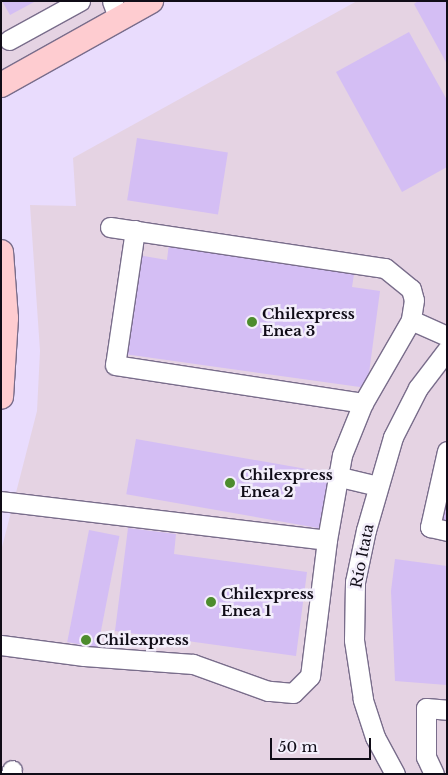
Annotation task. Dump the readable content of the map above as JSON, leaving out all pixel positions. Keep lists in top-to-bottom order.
{
  "streets": {
    "street": ["Río Itata"]
  },
  "places": [
    "Chilexpress Enea 3",
    "Chilexpress Enea 2",
    "Chilexpress Enea 1",
    "Chilexpress"
  ],
  "scale_bar": "50 m"
}
